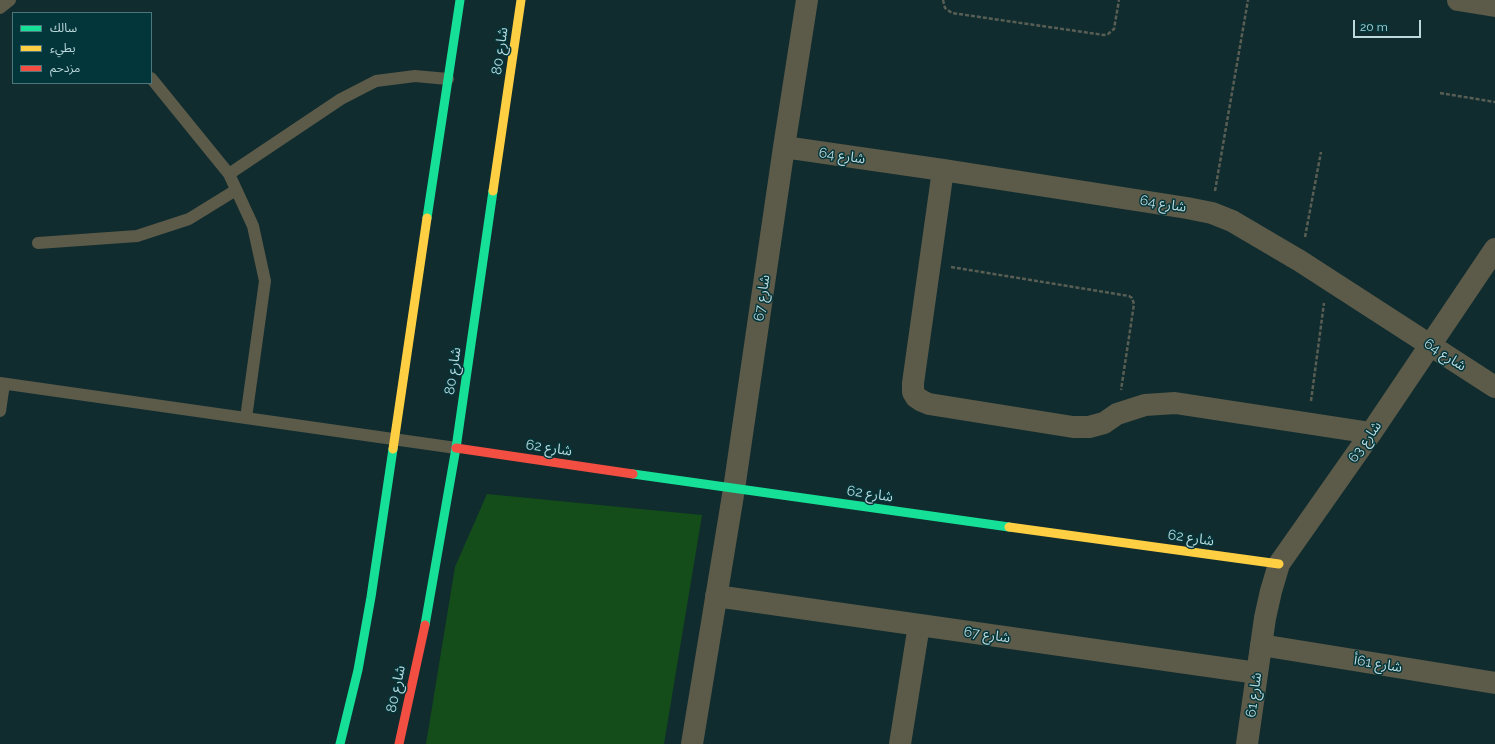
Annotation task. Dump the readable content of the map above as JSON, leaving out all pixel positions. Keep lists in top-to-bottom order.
{
  "streets": {
    "street": [
      "شارع 80",
      "شارع 64",
      "شارع 67",
      "شارع 63",
      "شارع 62",
      "شارع 61أ",
      "شارع 61"
    ]
  },
  "crossings": [
    ["شارع 80", "شارع 62"],
    ["شارع 64", "شارع 67"],
    ["شارع 64", "شارع 63"],
    ["شارع 67", "شارع 62"],
    ["شارع 67", "شارع 61"],
    ["شارع 63", "شارع 62"],
    ["شارع 63", "شارع 61أ"],
    ["شارع 63", "شارع 61"],
    ["شارع 61أ", "شارع 61"]
  ],
  "legend": ["سالك", "بطيء", "مزدحم"],
  "scale_bar": "20 m"
}
